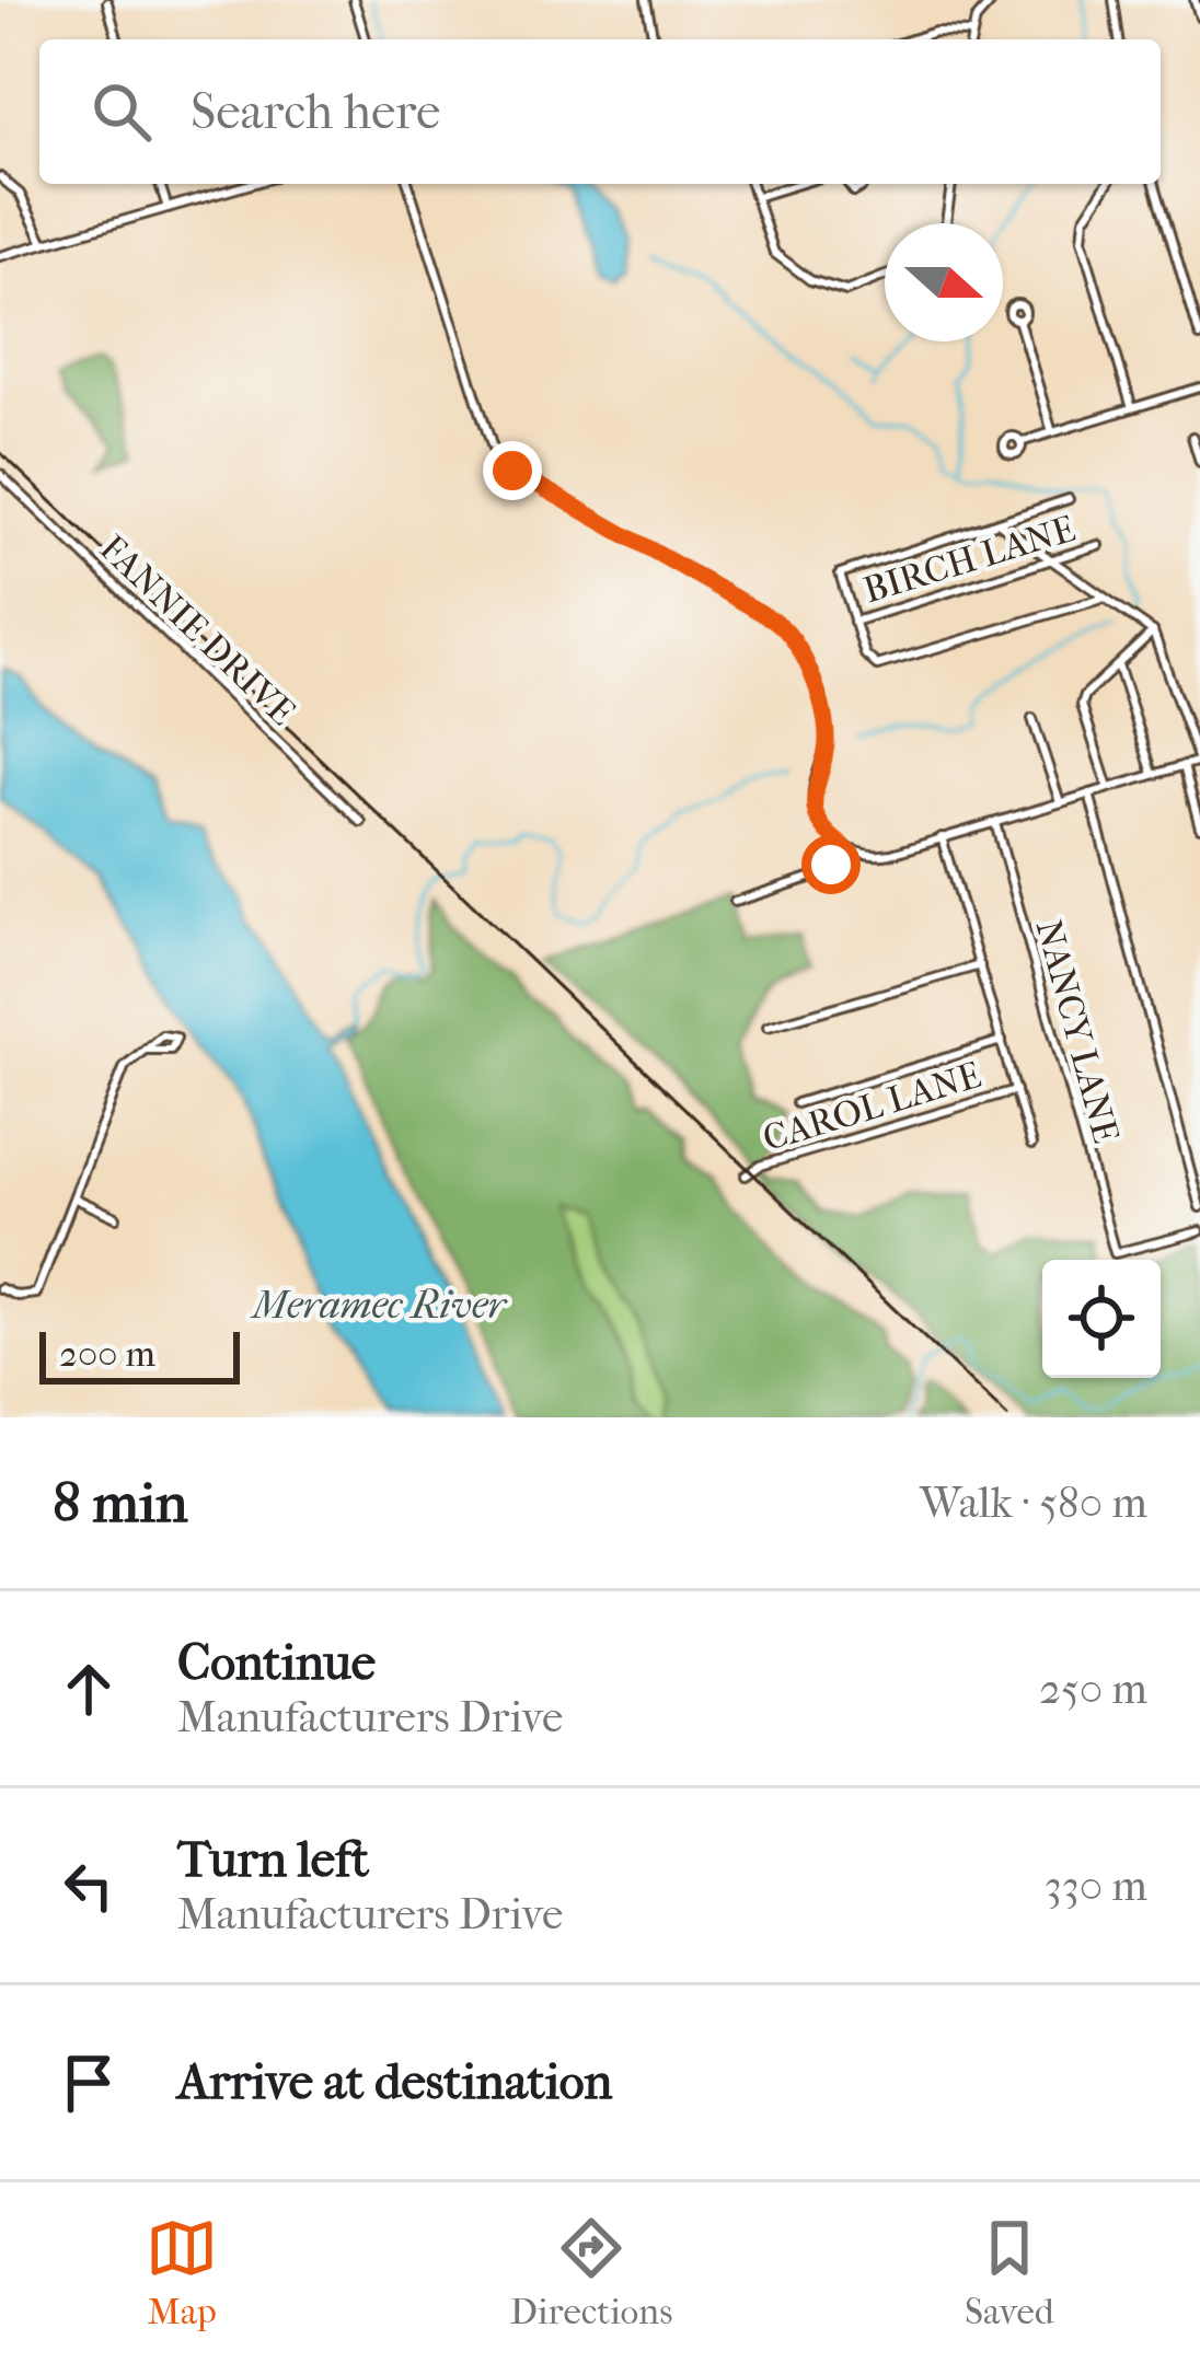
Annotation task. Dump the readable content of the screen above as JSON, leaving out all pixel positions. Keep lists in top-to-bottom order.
{
  "streets": {
    "street": [
      "BIRCH LANE",
      "FANNIE DRIVE",
      "NANCY LANE",
      "CAROL LANE"
    ]
  },
  "water": ["Meramec River"],
  "scale_bar": "200 m",
  "north": "right",
  "page": {
    "search": "Search here",
    "scale": "200 m",
    "heading": ["8 min", "Walk · 580 m"],
    "list": [
      ["Continue", "Manufacturers Drive", "250 m"],
      ["Turn left", "Manufacturers Drive", "330 m"],
      "Arrive at destination"
    ],
    "nav": ["Map", "Directions", "Saved"]
  }
}
